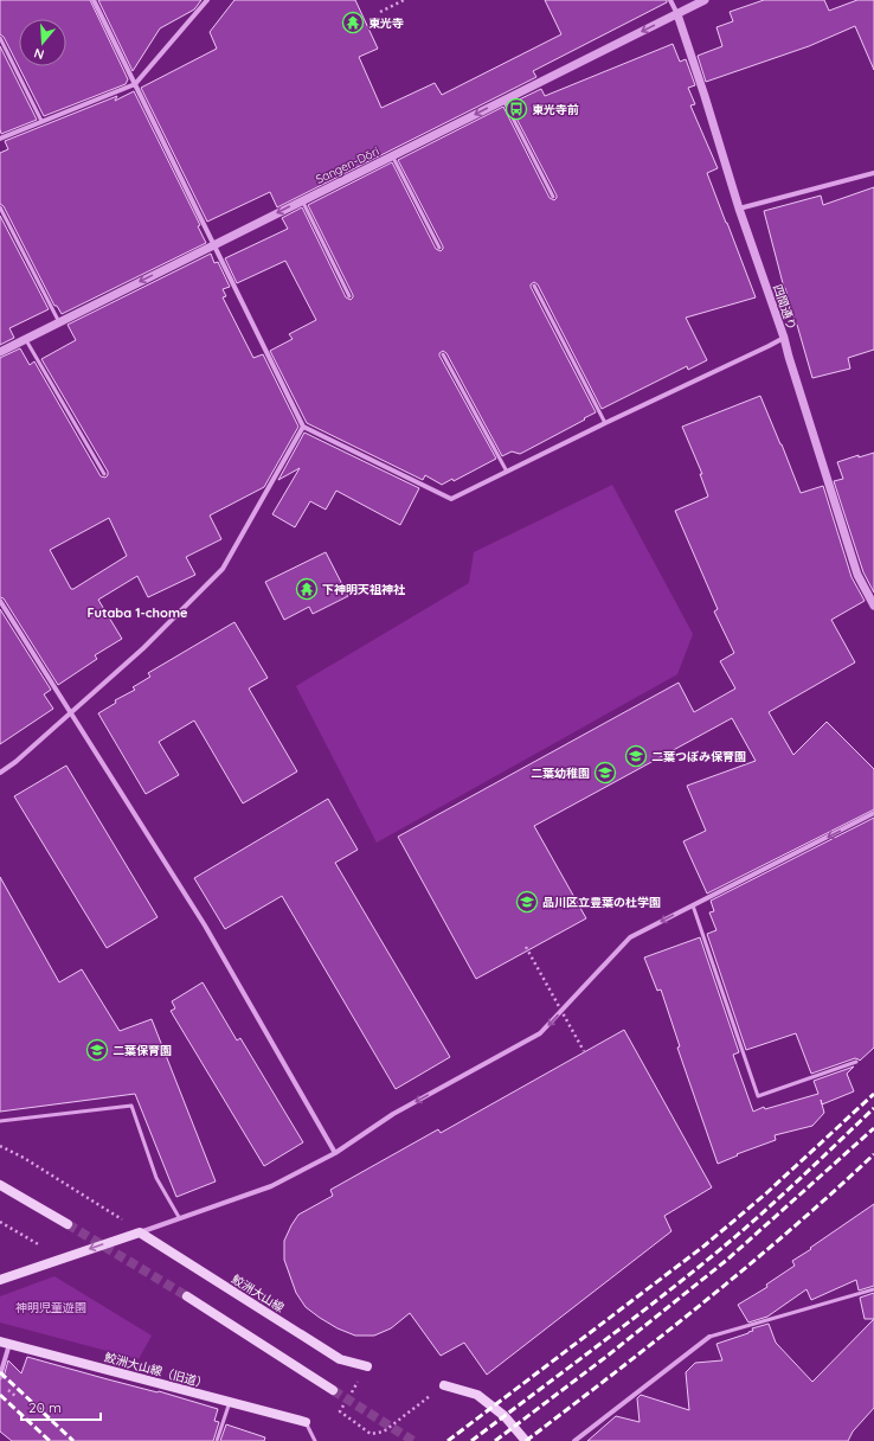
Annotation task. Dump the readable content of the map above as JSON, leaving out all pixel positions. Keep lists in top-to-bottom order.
{
  "streets": {
    "main road": ["鮫洲大山線", "鮫洲大山線（旧道）"],
    "street": ["Sangen-Dōri", "四間通り"]
  },
  "crossings": [
    ["Sangen-Dōri", "四間通り"]
  ],
  "one_way": ["Sangen-Dōri"],
  "districts": ["Futaba 1-chome"],
  "parks": ["神明児童遊園"],
  "places": {
    "temple": ["東光寺", "下神明天祖神社"],
    "bus stop": ["東光寺前"],
    "school or university": [
      "二葉つぼみ保育園",
      "二葉幼稚園",
      "品川区立豊葉の杜学園",
      "二葉保育園"
    ]
  },
  "scale_bar": "20 m",
  "north": "bottom"
}
